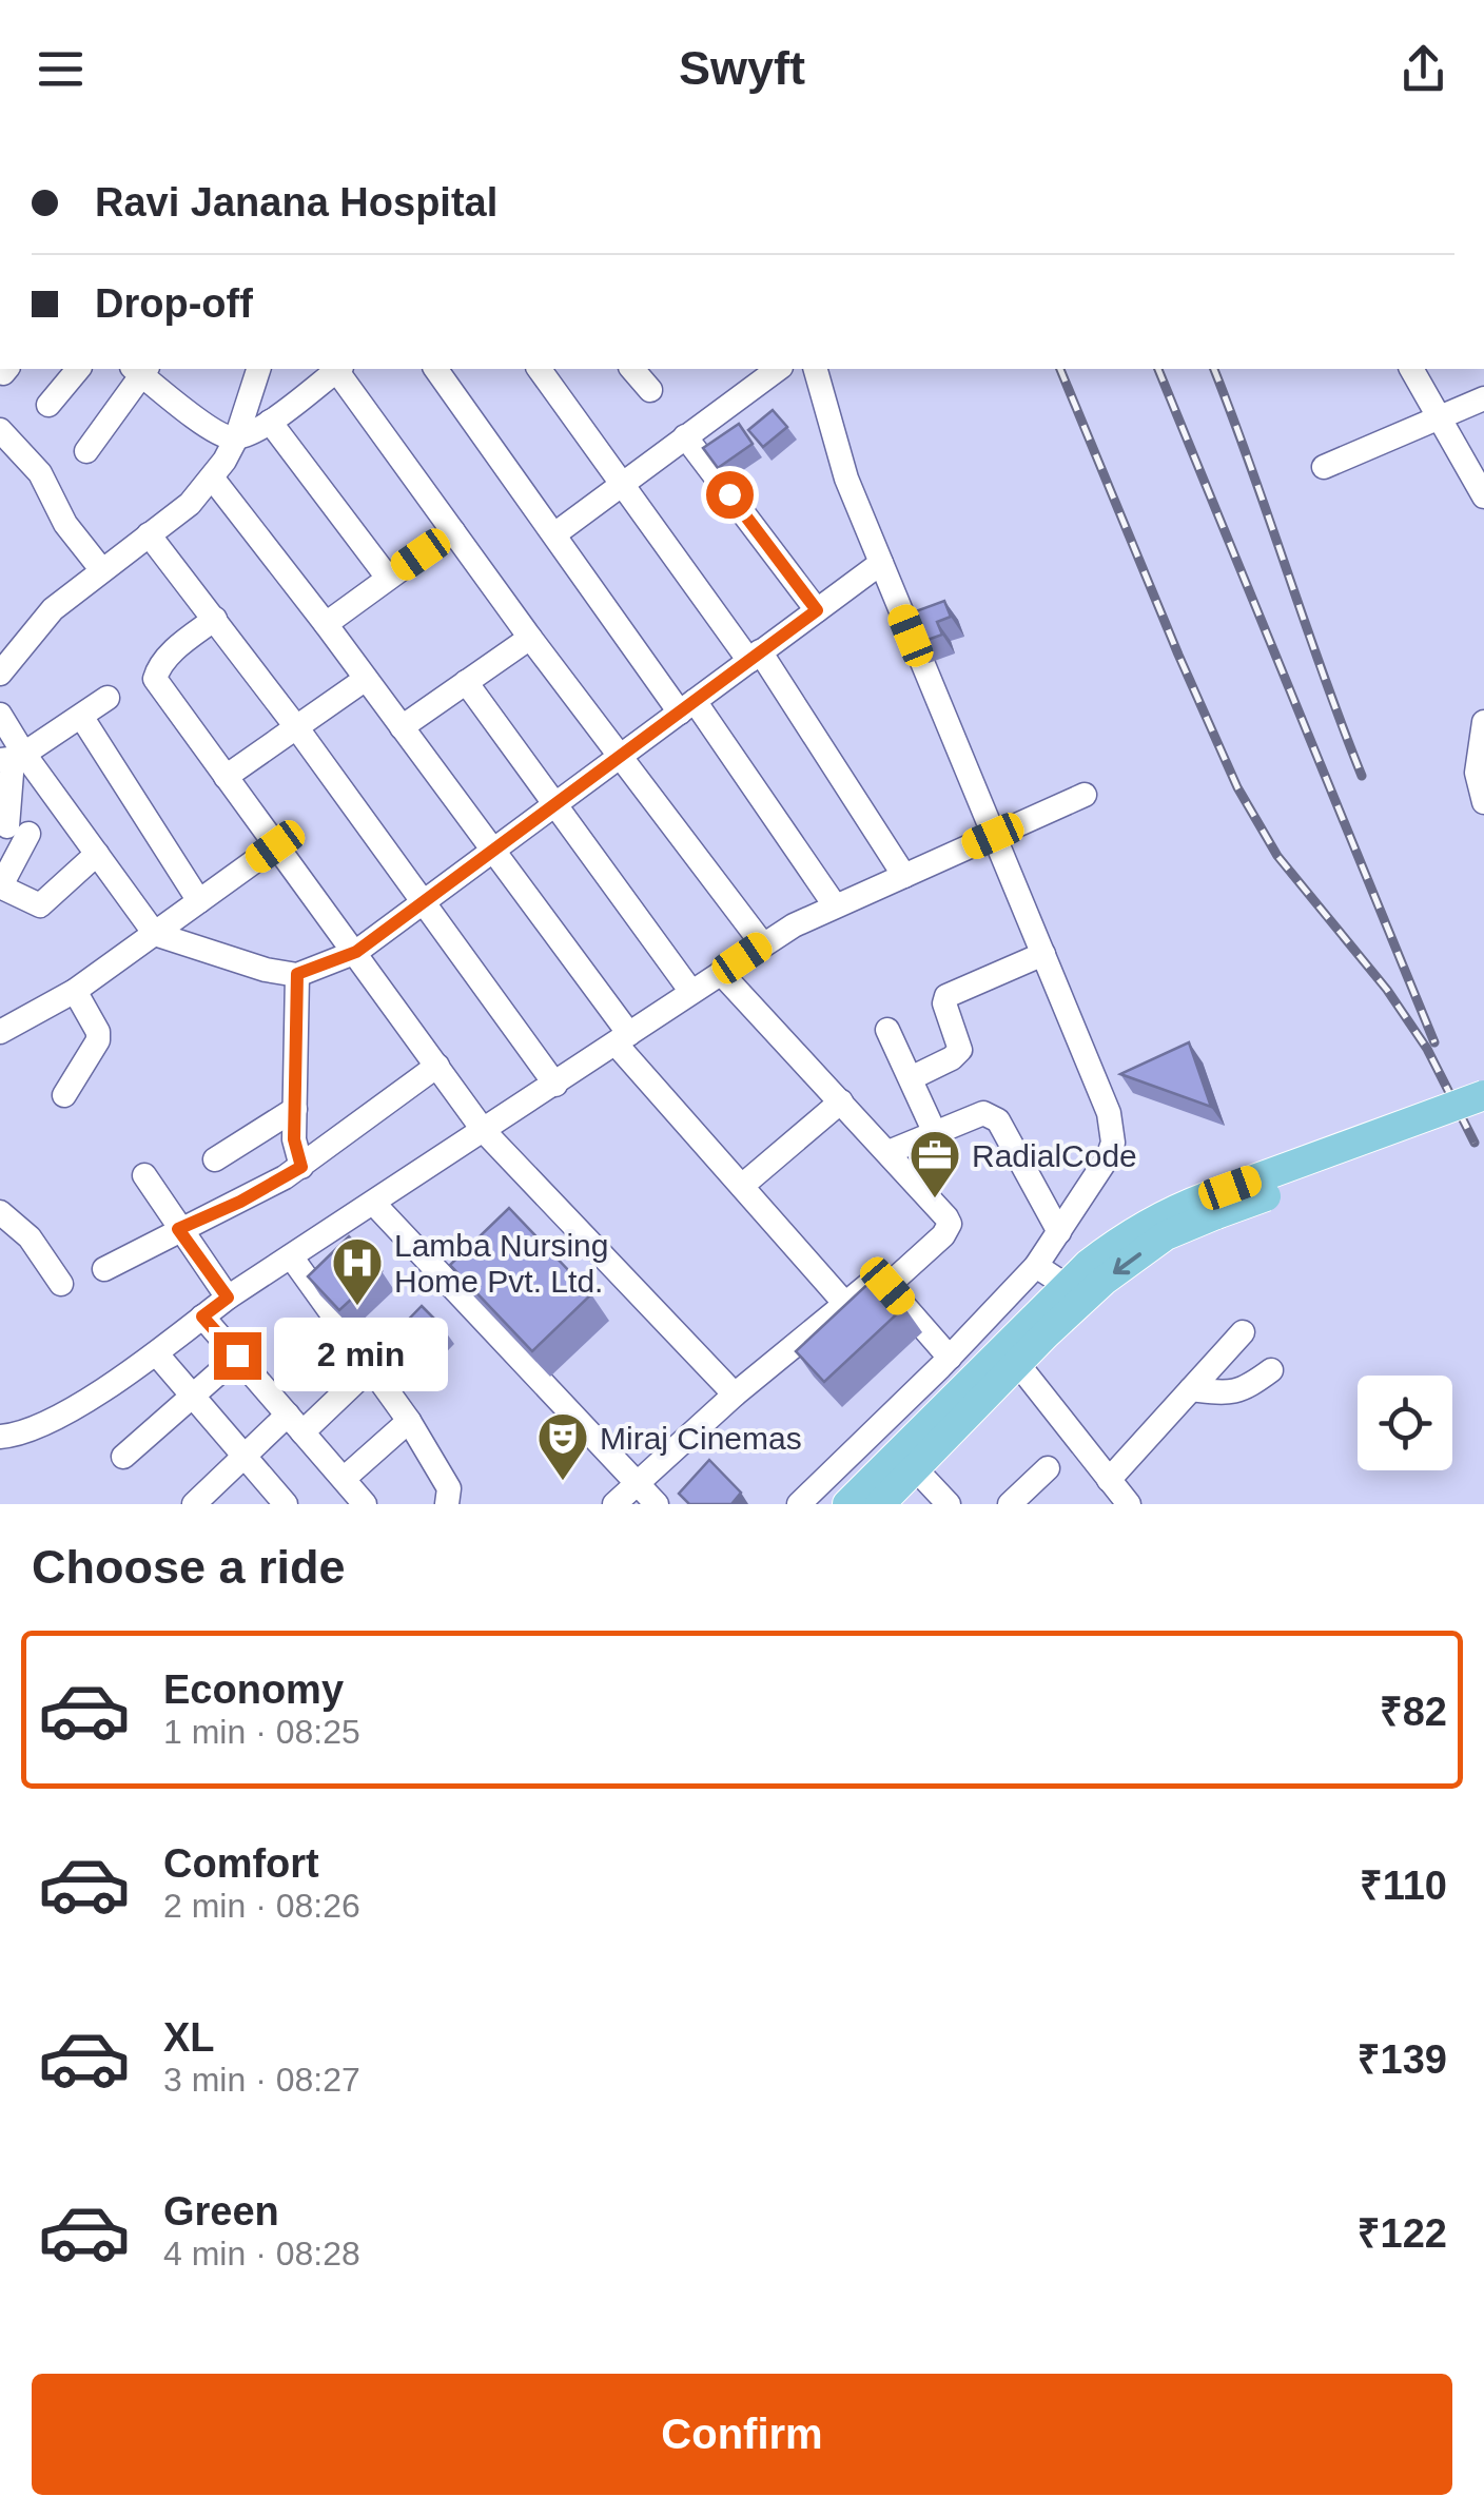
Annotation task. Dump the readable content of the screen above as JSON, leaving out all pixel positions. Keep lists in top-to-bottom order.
{
  "places": {
    "office": ["RadialCode"],
    "hospital": ["Lamba Nursing Home Pvt. Ltd."],
    "theatre": ["Miraj Cinemas"]
  },
  "page": {
    "header": "Swyft",
    "banner": ["Ravi Janana Hospital", "Drop-off"],
    "bubble": "2 min",
    "heading": "Choose a ride",
    "list": [
      {
        "name": "Economy",
        "note": "1 min · 08:25",
        "value": "₹82"
      },
      {
        "name": "Comfort",
        "note": "2 min · 08:26",
        "value": "₹110"
      },
      {
        "name": "XL",
        "note": "3 min · 08:27",
        "value": "₹139"
      },
      {
        "name": "Green",
        "note": "4 min · 08:28",
        "value": "₹122"
      }
    ],
    "buttons": "Confirm"
  }
}
